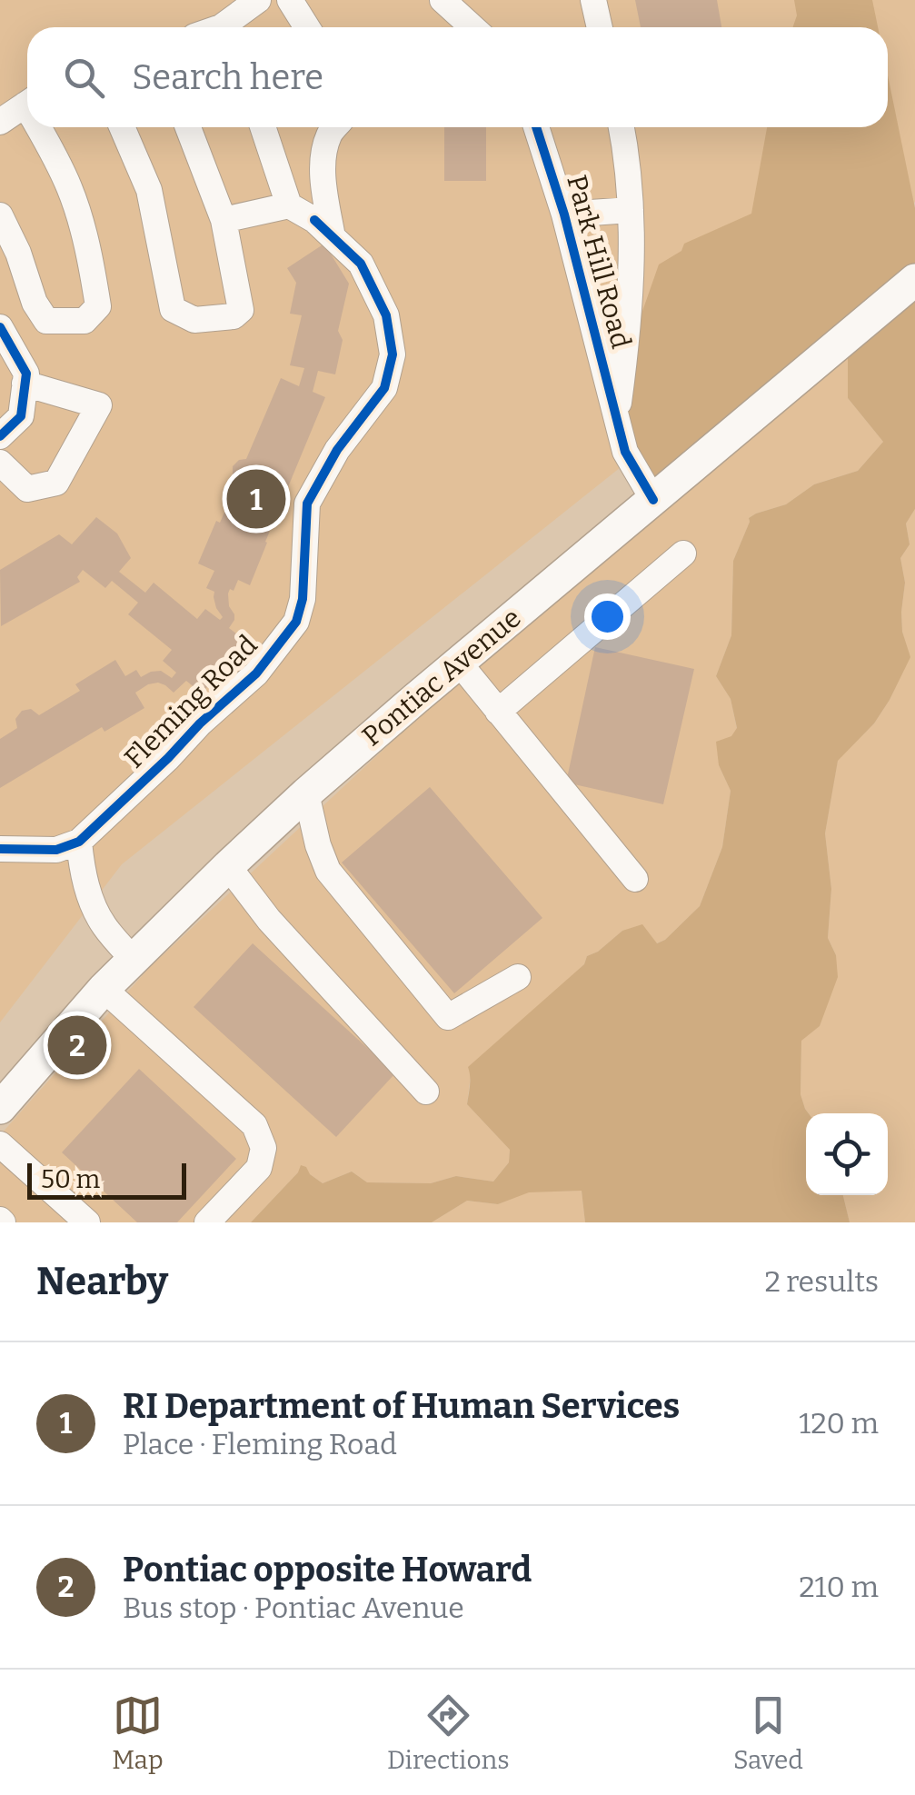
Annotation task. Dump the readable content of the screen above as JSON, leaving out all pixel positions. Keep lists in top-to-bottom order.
{
  "streets": {
    "main road": ["Pontiac Avenue"],
    "street": ["Park Hill Road", "Fleming Road"]
  },
  "crossings": [
    ["Park Hill Road", "Pontiac Avenue"]
  ],
  "scale_bar": "50 m",
  "page": {
    "search": "Search here",
    "pins": ["1", "2"],
    "scale": "50 m",
    "heading": ["Nearby", "2 results"],
    "list": [
      {
        "mark": "1",
        "name": "RI Department of Human Services",
        "note": "Place · Fleming Road",
        "value": "120 m"
      },
      {
        "mark": "2",
        "name": "Pontiac opposite Howard",
        "note": "Bus stop · Pontiac Avenue",
        "value": "210 m"
      }
    ],
    "nav": ["Map", "Directions", "Saved"]
  }
}
